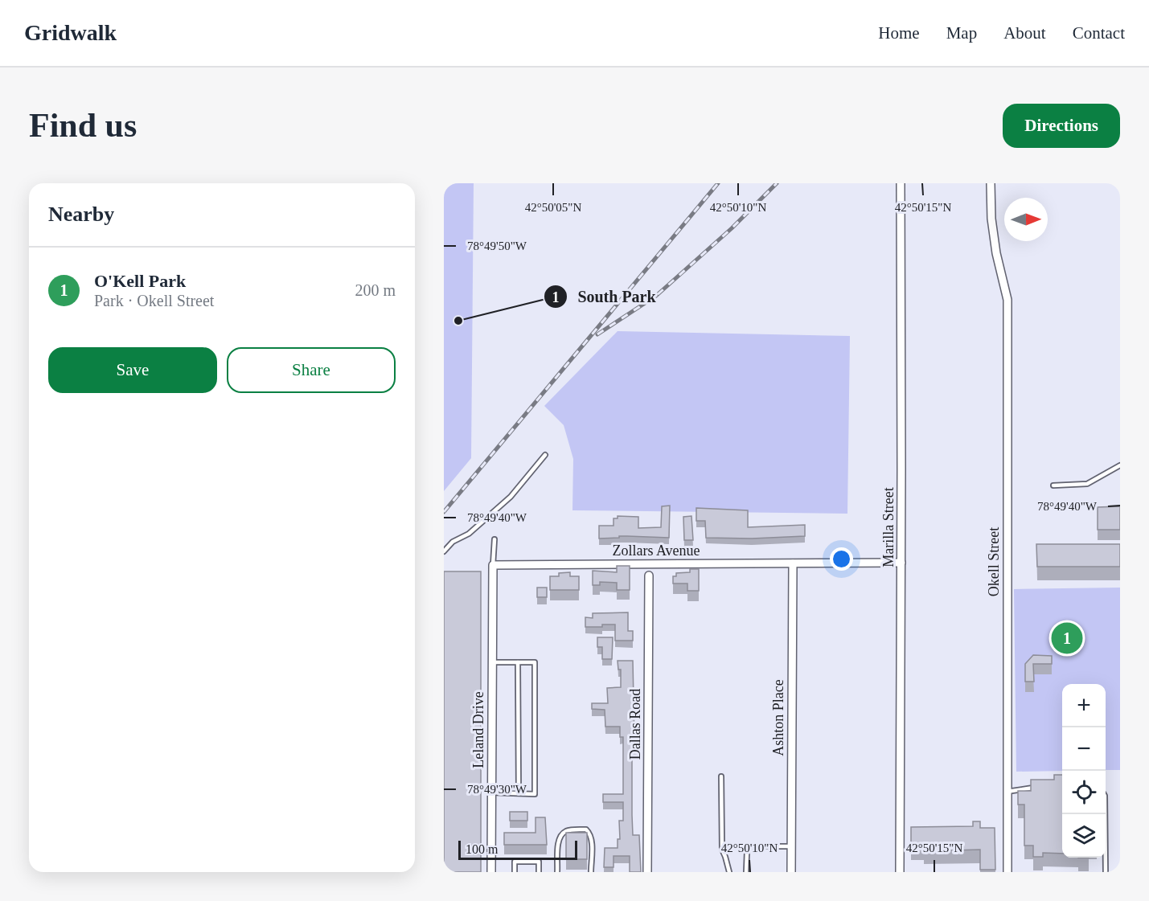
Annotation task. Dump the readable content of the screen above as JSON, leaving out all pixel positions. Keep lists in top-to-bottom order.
{
  "streets": {
    "street": [
      "Marilla Street",
      "Zollars Avenue",
      "Okell Street",
      "Ashton Place",
      "Dallas Road",
      "Leland Drive"
    ]
  },
  "crossings": [
    ["Marilla Street", "Zollars Avenue"],
    ["Zollars Avenue", "Ashton Place"],
    ["Zollars Avenue", "Leland Drive"]
  ],
  "places": ["South Park"],
  "scale_bar": "100 m",
  "north": "right",
  "page": {
    "header": "Gridwalk",
    "nav": [
      "Home",
      "Map",
      "About",
      "Contact"
    ],
    "buttons": [
      "Directions",
      ["Save", "Share"]
    ],
    "title": "Find us",
    "heading": "Nearby",
    "list": [
      {
        "mark": "1",
        "name": "O'Kell Park",
        "note": "Park · Okell Street",
        "value": "200 m"
      }
    ],
    "pins": "1",
    "map_buttons": ["+", "−"],
    "scale": "100 m"
  },
  "coordinates": [
    "42°50'05\"N",
    "42°50'10\"N",
    "42°50'15\"N",
    "78°49'50\"W",
    "78°49'40\"W",
    "78°49'30\"W"
  ]
}
